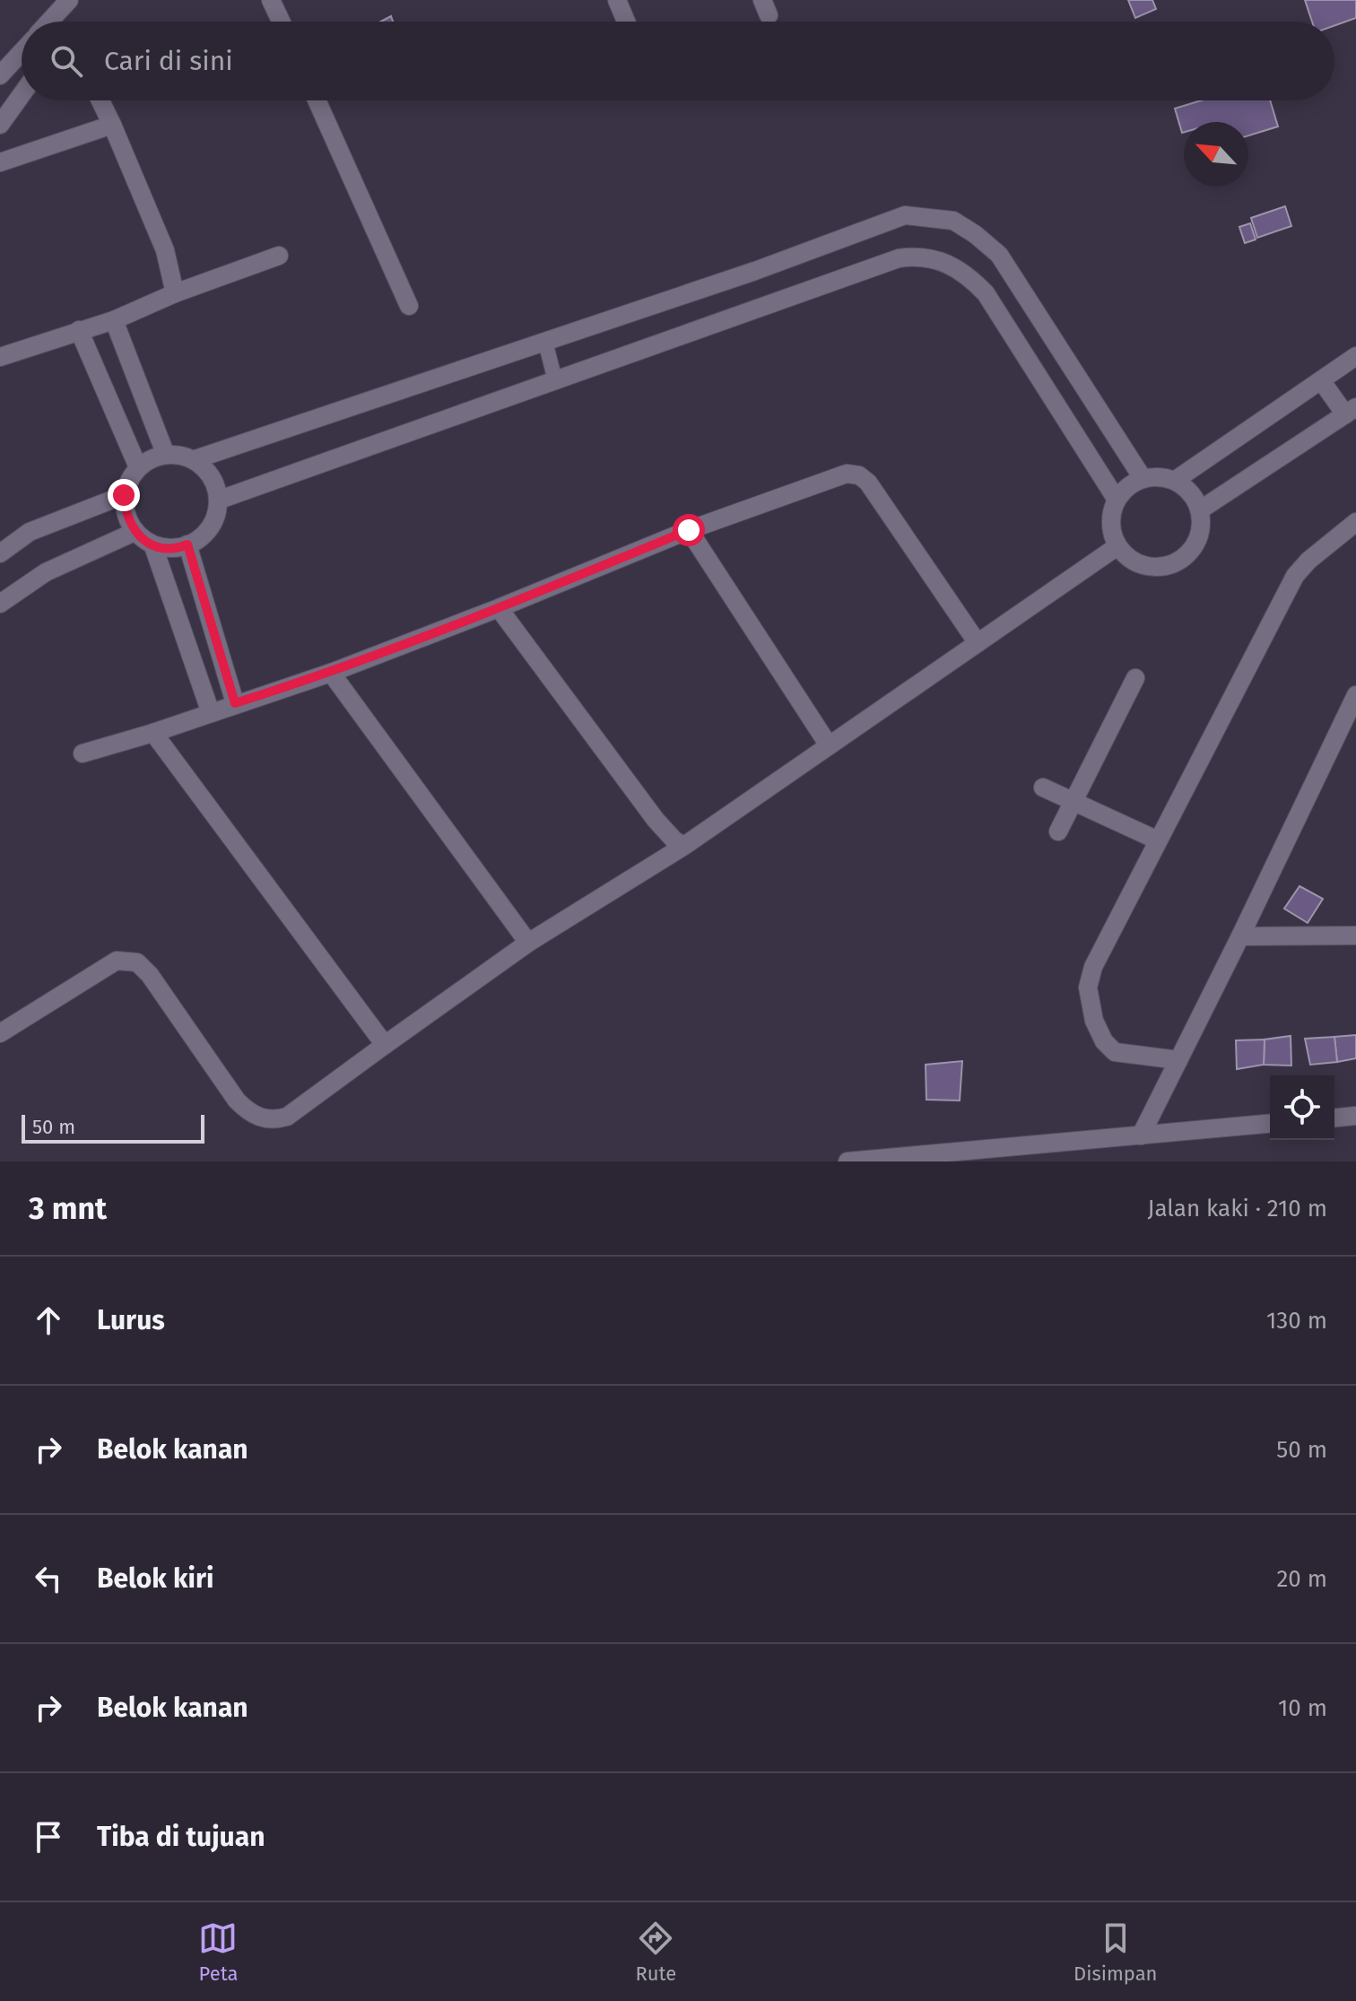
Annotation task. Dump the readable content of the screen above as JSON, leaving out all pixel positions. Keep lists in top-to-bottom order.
{
  "scale_bar": "50 m",
  "north": "top left",
  "page": {
    "search": "Cari di sini",
    "scale": "50 m",
    "heading": ["3 mnt", "Jalan kaki · 210 m"],
    "list": [
      ["Lurus", "130 m"],
      ["Belok kanan", "50 m"],
      ["Belok kiri", "20 m"],
      ["Belok kanan", "10 m"],
      "Tiba di tujuan"
    ],
    "nav": ["Peta", "Rute", "Disimpan"]
  }
}
